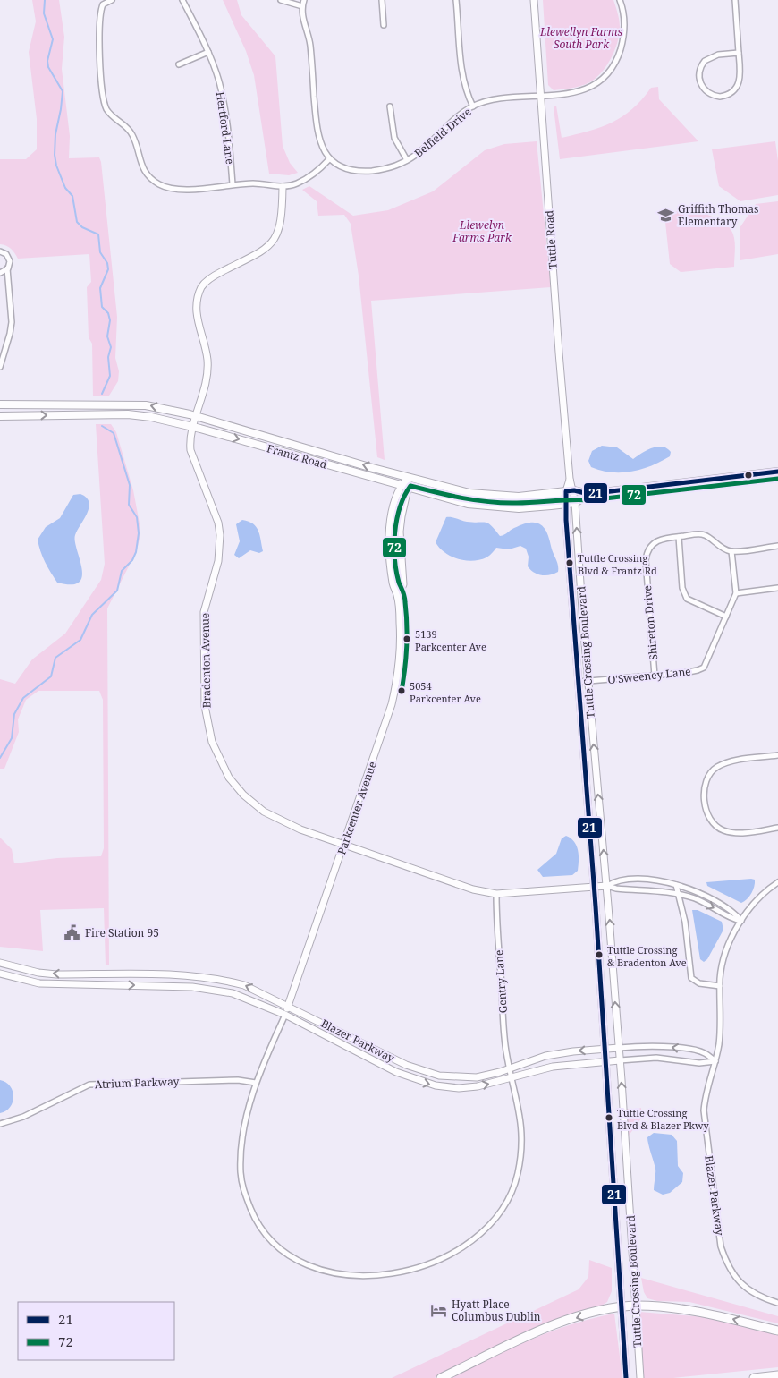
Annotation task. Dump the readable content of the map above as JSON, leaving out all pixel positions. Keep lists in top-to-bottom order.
{
  "streets": {
    "main road": ["Frantz Road"],
    "street": [
      "Hertford Lane",
      "Belfield Drive",
      "Tuttle Road",
      "Shireton Drive",
      "Tuttle Crossing Boulevard",
      "Bradenton Avenue",
      "O'Sweeney Lane",
      "Parkcenter Avenue",
      "Gentry Lane",
      "Blazer Parkway",
      "Atrium Parkway"
    ]
  },
  "crossings": [
    ["Belfield Drive", "Tuttle Road"],
    ["Tuttle Road", "Tuttle Crossing Boulevard"],
    ["Frantz Road", "Tuttle Crossing Boulevard"],
    ["Frantz Road", "Bradenton Avenue"],
    ["Frantz Road", "Parkcenter Avenue"],
    ["Shireton Drive", "O'Sweeney Lane"],
    ["Tuttle Crossing Boulevard", "Bradenton Avenue"],
    ["Tuttle Crossing Boulevard", "O'Sweeney Lane"],
    ["Tuttle Crossing Boulevard", "Blazer Parkway"],
    ["Bradenton Avenue", "Parkcenter Avenue"],
    ["Bradenton Avenue", "Gentry Lane"],
    ["Bradenton Avenue", "Blazer Parkway"],
    ["Parkcenter Avenue", "Gentry Lane"],
    ["Parkcenter Avenue", "Blazer Parkway"],
    ["Gentry Lane", "Blazer Parkway"],
    ["Gentry Lane", "Atrium Parkway"]
  ],
  "parks": ["Llewellyn Farms South Park", "Llewelyn Farms Park"],
  "places": {
    "school or university": ["Griffith Thomas Elementary"],
    "other": [
      "Tuttle Crossing Blvd & Frantz Rd",
      "5139 Parkcenter Ave",
      "5054 Parkcenter Ave",
      "Tuttle Crossing & Bradenton Ave",
      "Tuttle Crossing Blvd & Blazer Pkwy"
    ],
    "public building": ["Fire Station 95"],
    "hotel": ["Hyatt Place Columbus Dublin"]
  },
  "lines": ["transit line 21", "transit line 72"],
  "legend": ["21", "72"]
}
